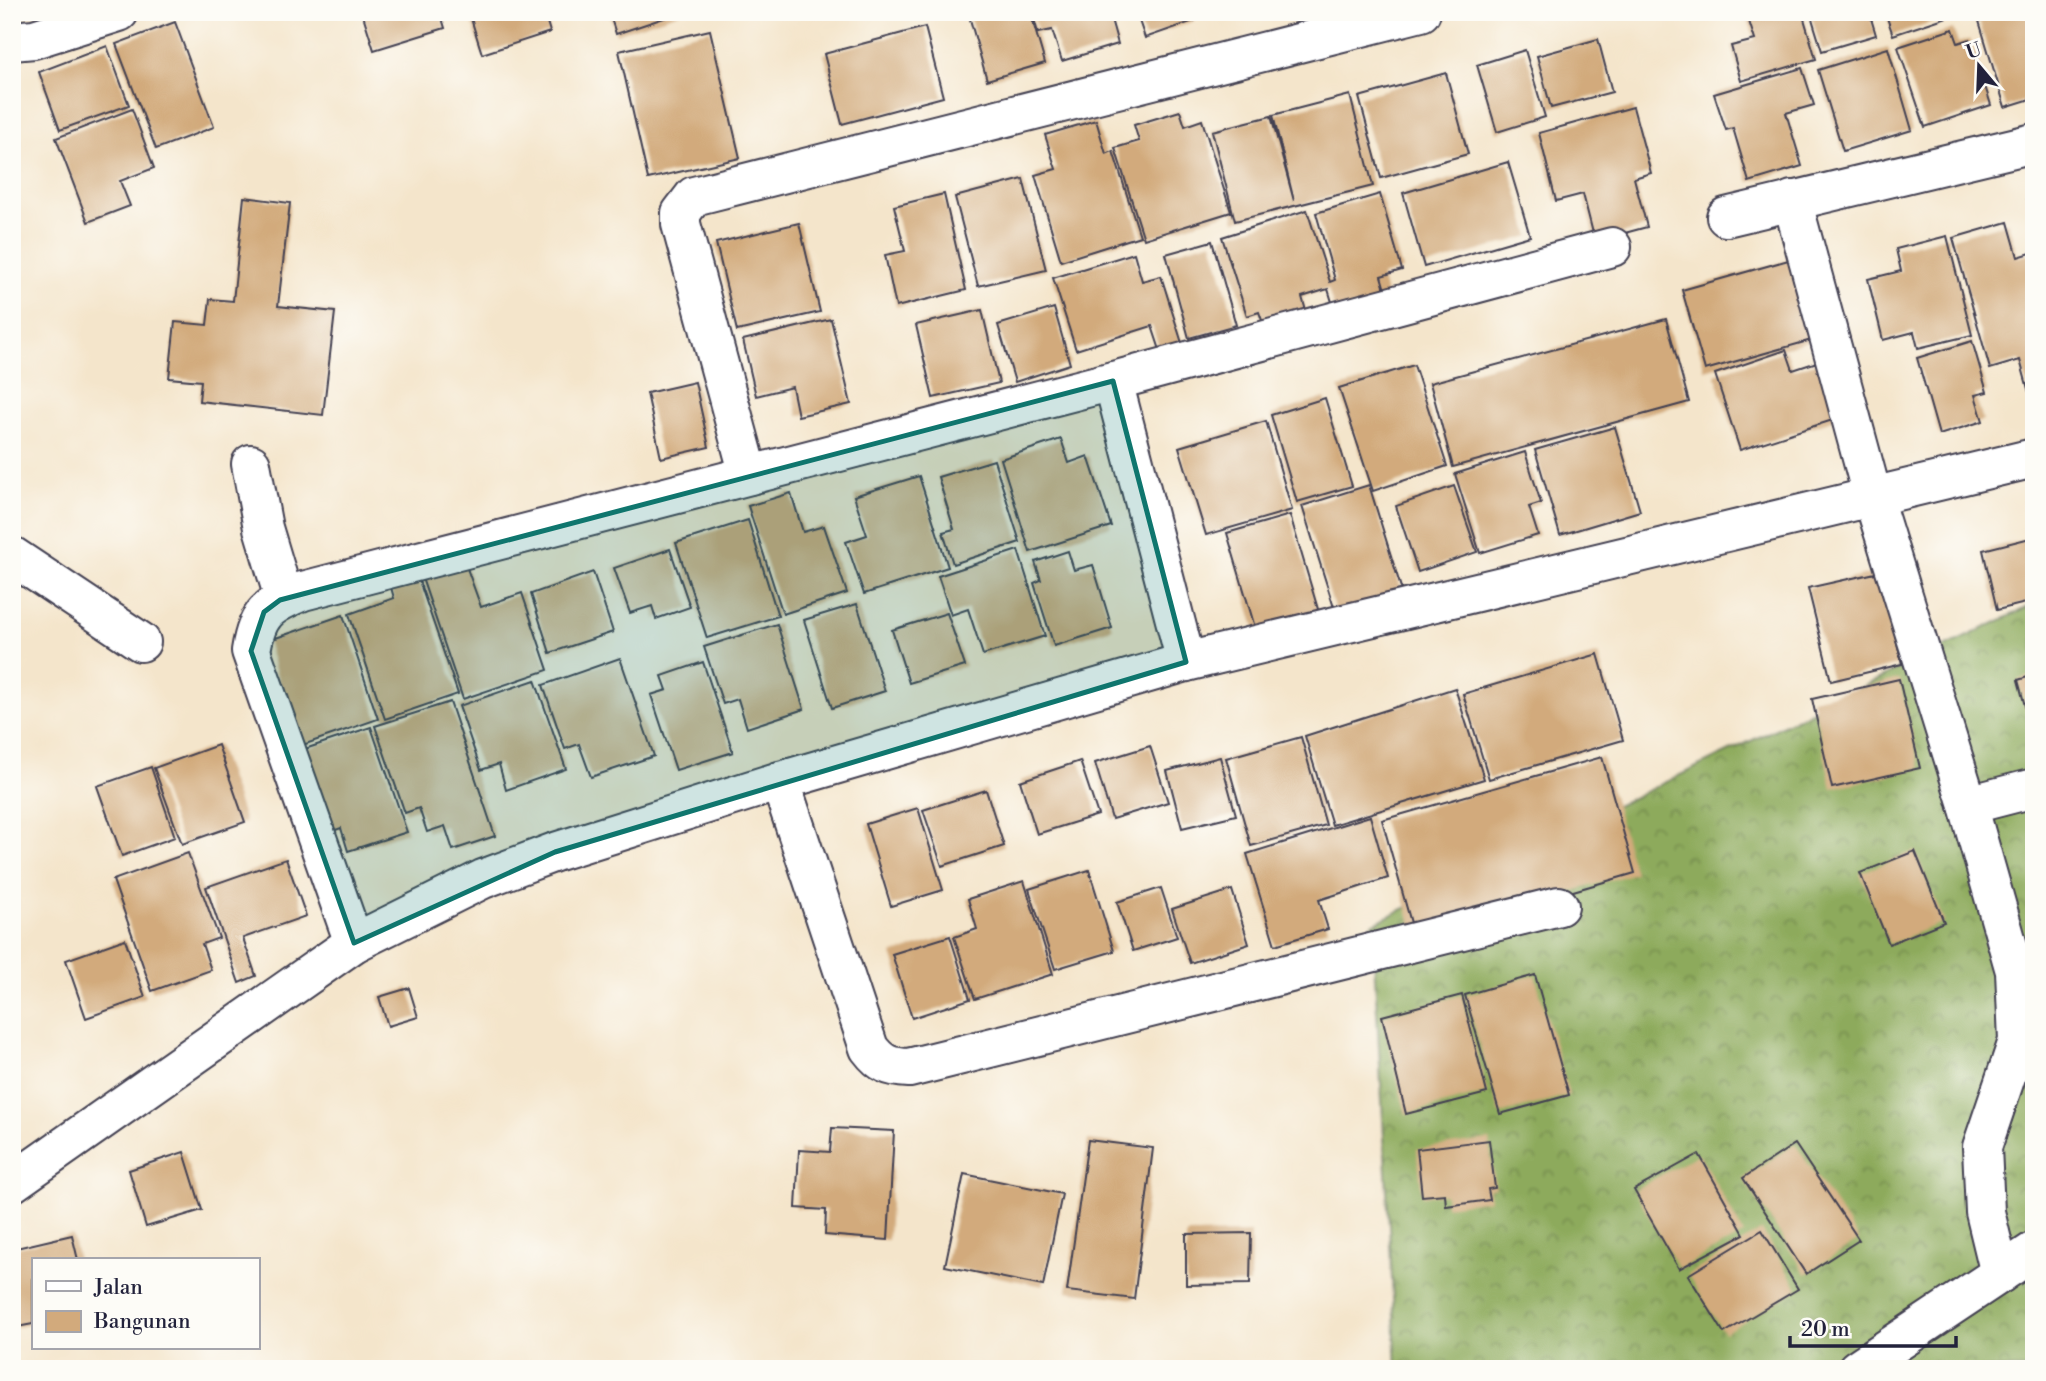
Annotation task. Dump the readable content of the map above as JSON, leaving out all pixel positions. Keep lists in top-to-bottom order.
{
  "legend": ["Jalan", "Bangunan"],
  "scale_bar": "20 m",
  "north": "top"
}
